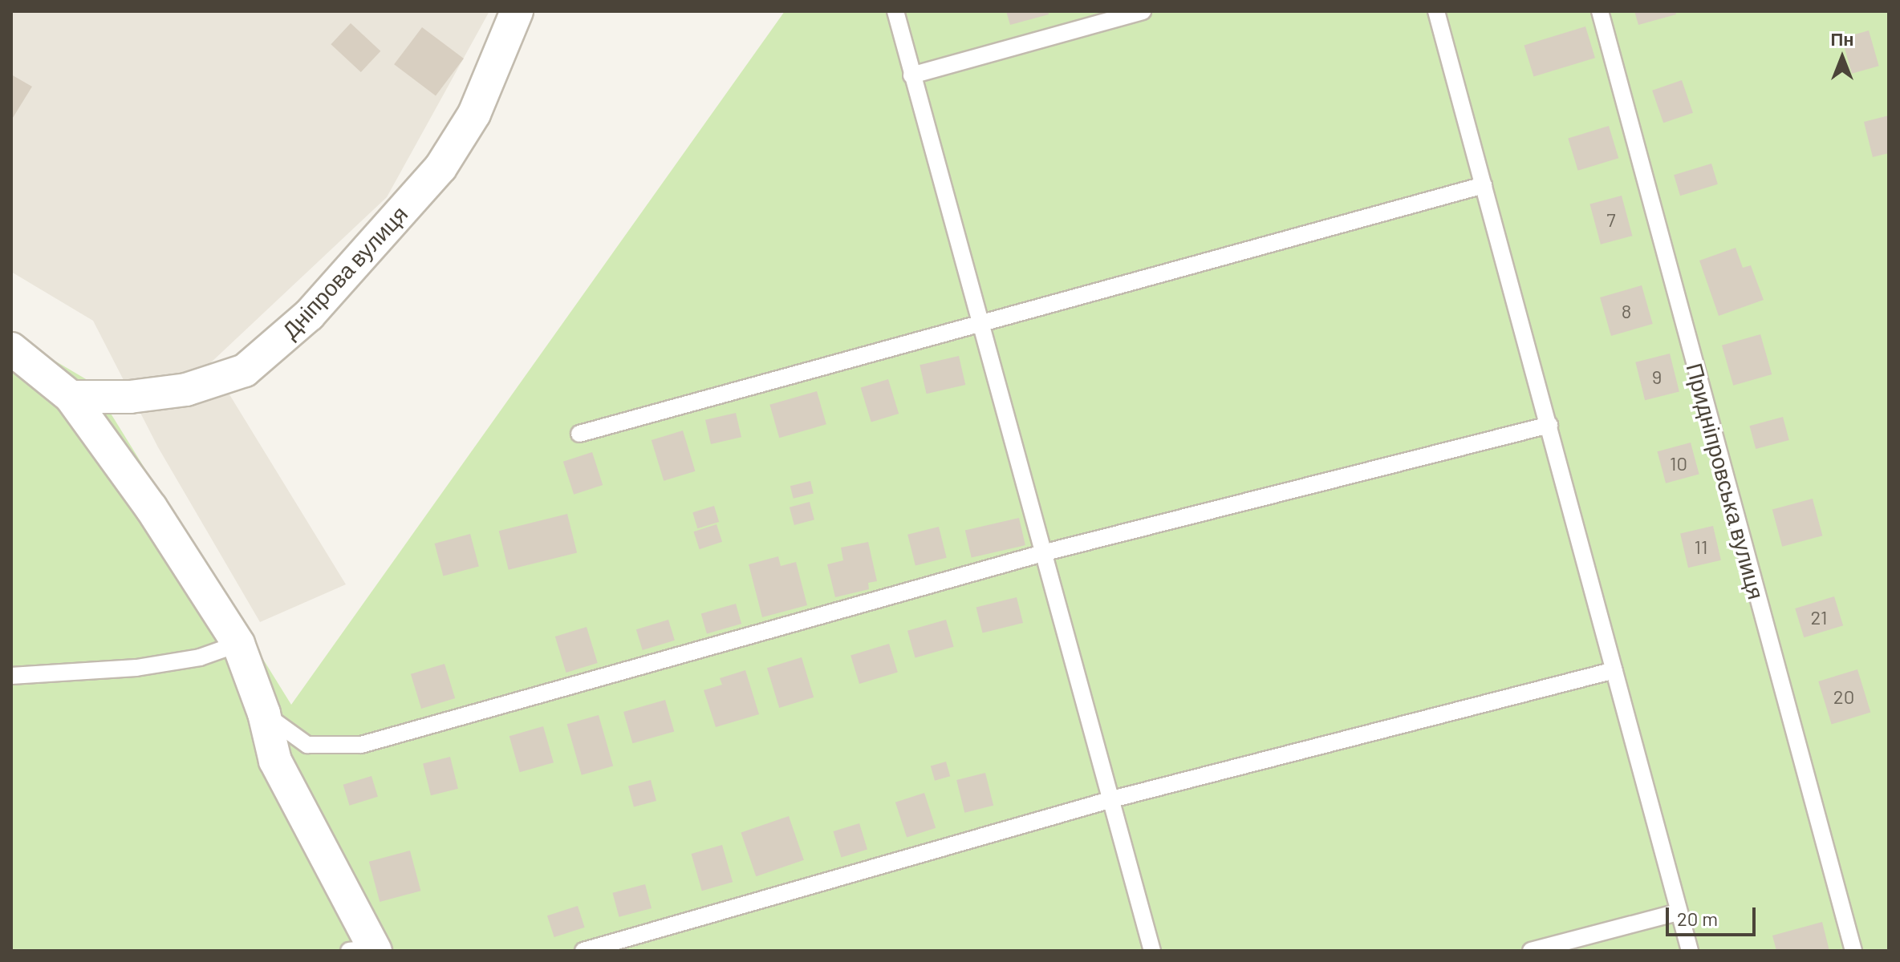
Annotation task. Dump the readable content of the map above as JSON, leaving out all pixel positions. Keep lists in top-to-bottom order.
{
  "streets": {
    "street": ["Дніпрова вулиця"],
    "lane": ["Придніпровська вулиця"]
  },
  "house_numbers": [
    "7",
    "8",
    "9",
    "10",
    "11",
    "21",
    "20"
  ],
  "scale_bar": "20 m",
  "north": "top"
}
